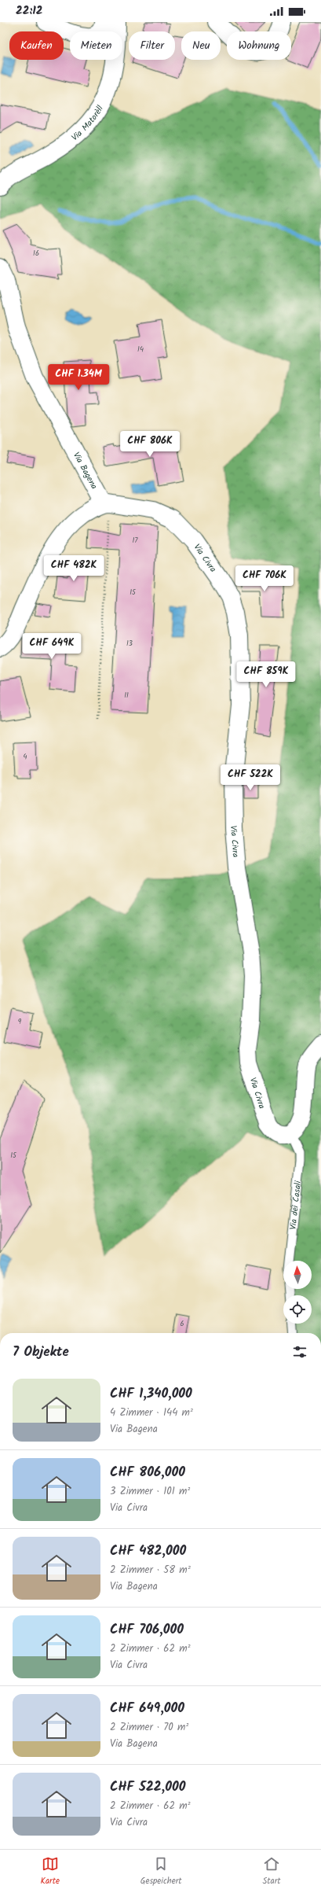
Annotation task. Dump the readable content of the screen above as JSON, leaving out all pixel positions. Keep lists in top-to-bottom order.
{
  "streets": {
    "street": ["Via Matorèll", "Via Bagena", "Via Civra"],
    "lane": ["Via dei Casali"]
  },
  "crossings": [
    ["Via Bagena", "Via Civra"],
    ["Via Civra", "Via dei Casali"]
  ],
  "house_numbers": [
    "16",
    "14",
    "17",
    "15",
    "13",
    "11",
    "4",
    "9",
    "15",
    "6"
  ],
  "north": "top",
  "page": {
    "status": "22:12",
    "chip": [
      "Kaufen",
      "Mieten",
      "Filter",
      "Neu",
      "Wohnung"
    ],
    "price": [
      "CHF 1.34M",
      "CHF 806K",
      "CHF 482K",
      "CHF 706K",
      "CHF 649K",
      "CHF 859K",
      "CHF 522K"
    ],
    "heading": "7 Objekte",
    "list": [
      {
        "name": "CHF 1,340,000",
        "note": "4 Zimmer · 144 m² · Via Bagena"
      },
      {
        "name": "CHF 806,000",
        "note": "3 Zimmer · 101 m² · Via Civra"
      },
      {
        "name": "CHF 482,000",
        "note": "2 Zimmer · 58 m² · Via Bagena"
      },
      {
        "name": "CHF 706,000",
        "note": "2 Zimmer · 62 m² · Via Civra"
      },
      {
        "name": "CHF 649,000",
        "note": "2 Zimmer · 70 m² · Via Bagena"
      },
      {
        "name": "CHF 522,000",
        "note": "2 Zimmer · 62 m² · Via Civra"
      }
    ],
    "tabs": ["Karte", "Gespeichert", "Start"]
  }
}
